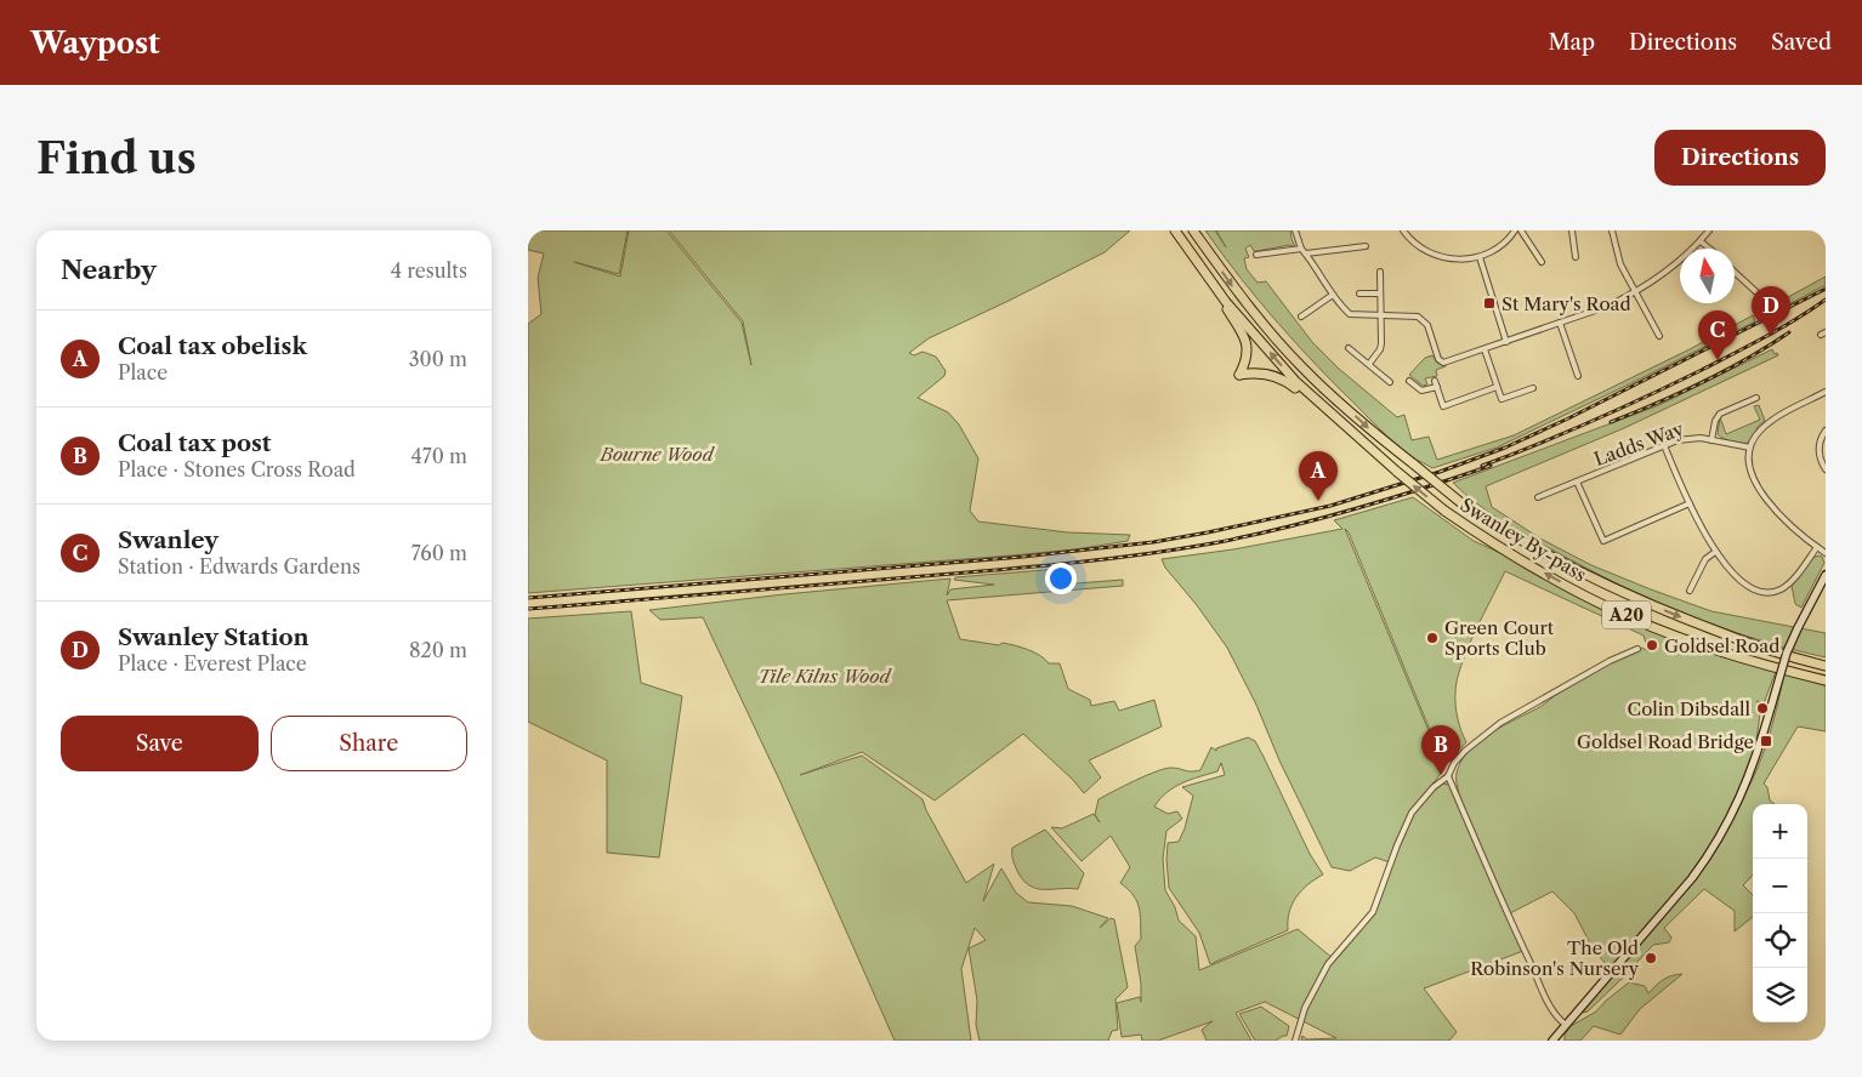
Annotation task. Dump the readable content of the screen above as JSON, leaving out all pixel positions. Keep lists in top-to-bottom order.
{
  "streets": {
    "highway": ["Swanley By-pass", "A20"],
    "street": ["Ladds Way"]
  },
  "crossings": [
    ["Swanley By-pass", "A20"]
  ],
  "parks": ["Bourne Wood", "Tile Kilns Wood"],
  "places": {
    "transit": ["St Mary's Road", "Goldsel Road Bridge"],
    "other": [
      "Green Court Sports Club",
      "Goldsel Road",
      "Colin Dibsdall",
      "The Old Robinson's Nursery"
    ]
  },
  "north": "top",
  "page": {
    "header": "Waypost",
    "nav": ["Map", "Directions", "Saved"],
    "buttons": [
      "Directions",
      ["Save", "Share"]
    ],
    "title": "Find us",
    "heading": ["Nearby", "4 results"],
    "pins": [
      "D",
      "C",
      "A",
      "B"
    ],
    "list": [
      {
        "mark": "A",
        "name": "Coal tax obelisk",
        "note": "Place",
        "value": "300 m"
      },
      {
        "mark": "B",
        "name": "Coal tax post",
        "note": "Place · Stones Cross Road",
        "value": "470 m"
      },
      {
        "mark": "C",
        "name": "Swanley",
        "note": "Station · Edwards Gardens",
        "value": "760 m"
      },
      {
        "mark": "D",
        "name": "Swanley Station",
        "note": "Place · Everest Place",
        "value": "820 m"
      }
    ],
    "map_buttons": ["+", "−"]
  }
}
